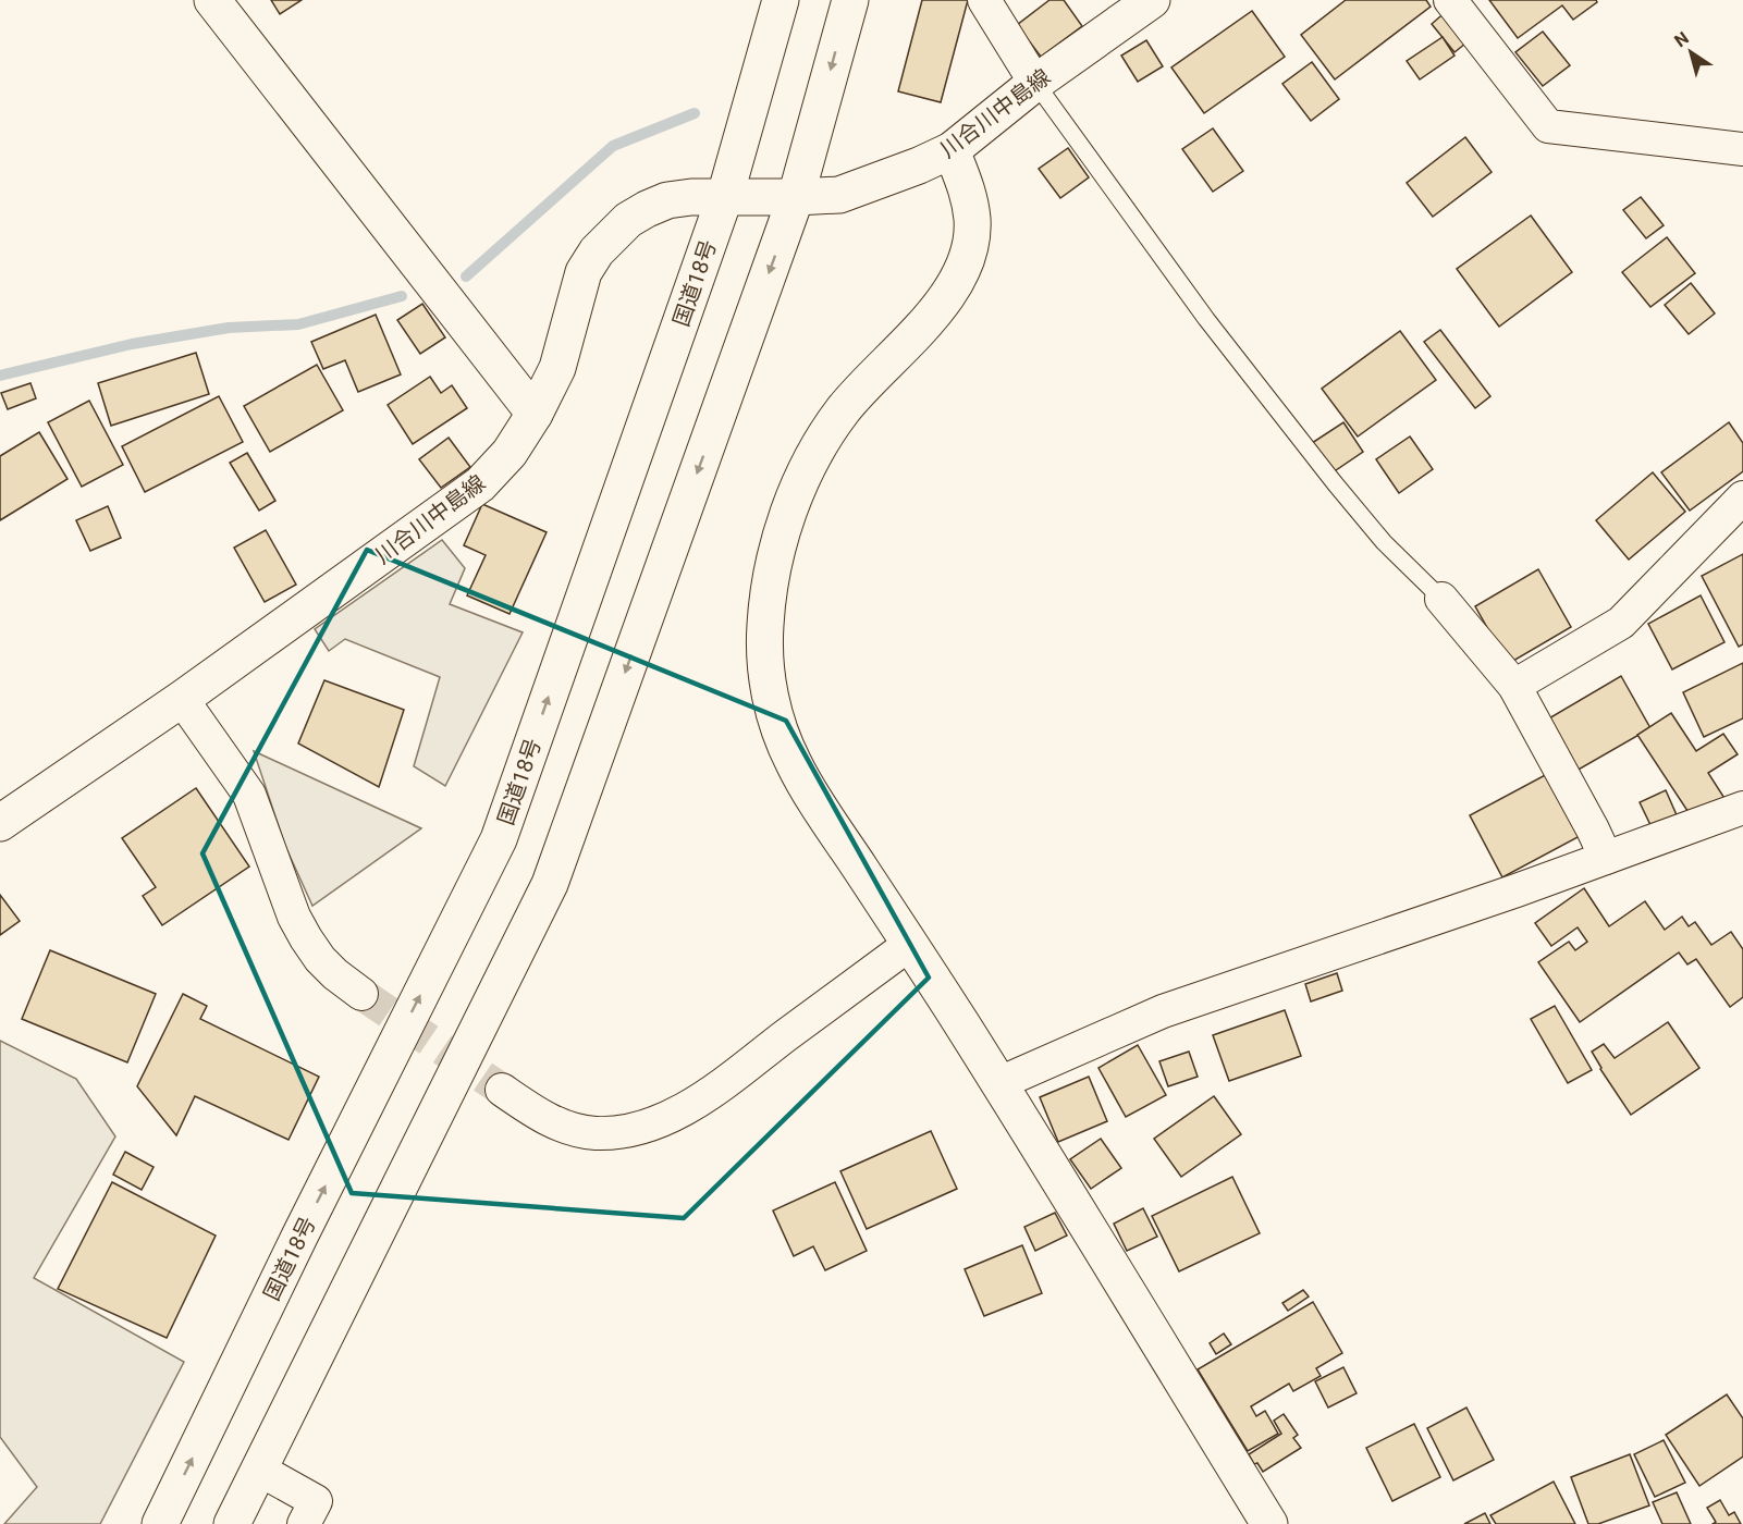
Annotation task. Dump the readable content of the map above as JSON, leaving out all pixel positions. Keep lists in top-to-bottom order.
{
  "streets": {
    "main road": ["川合川中島線", "国道18号"]
  },
  "crossings": [
    ["川合川中島線", "国道18号"]
  ],
  "north": "top left"
}
